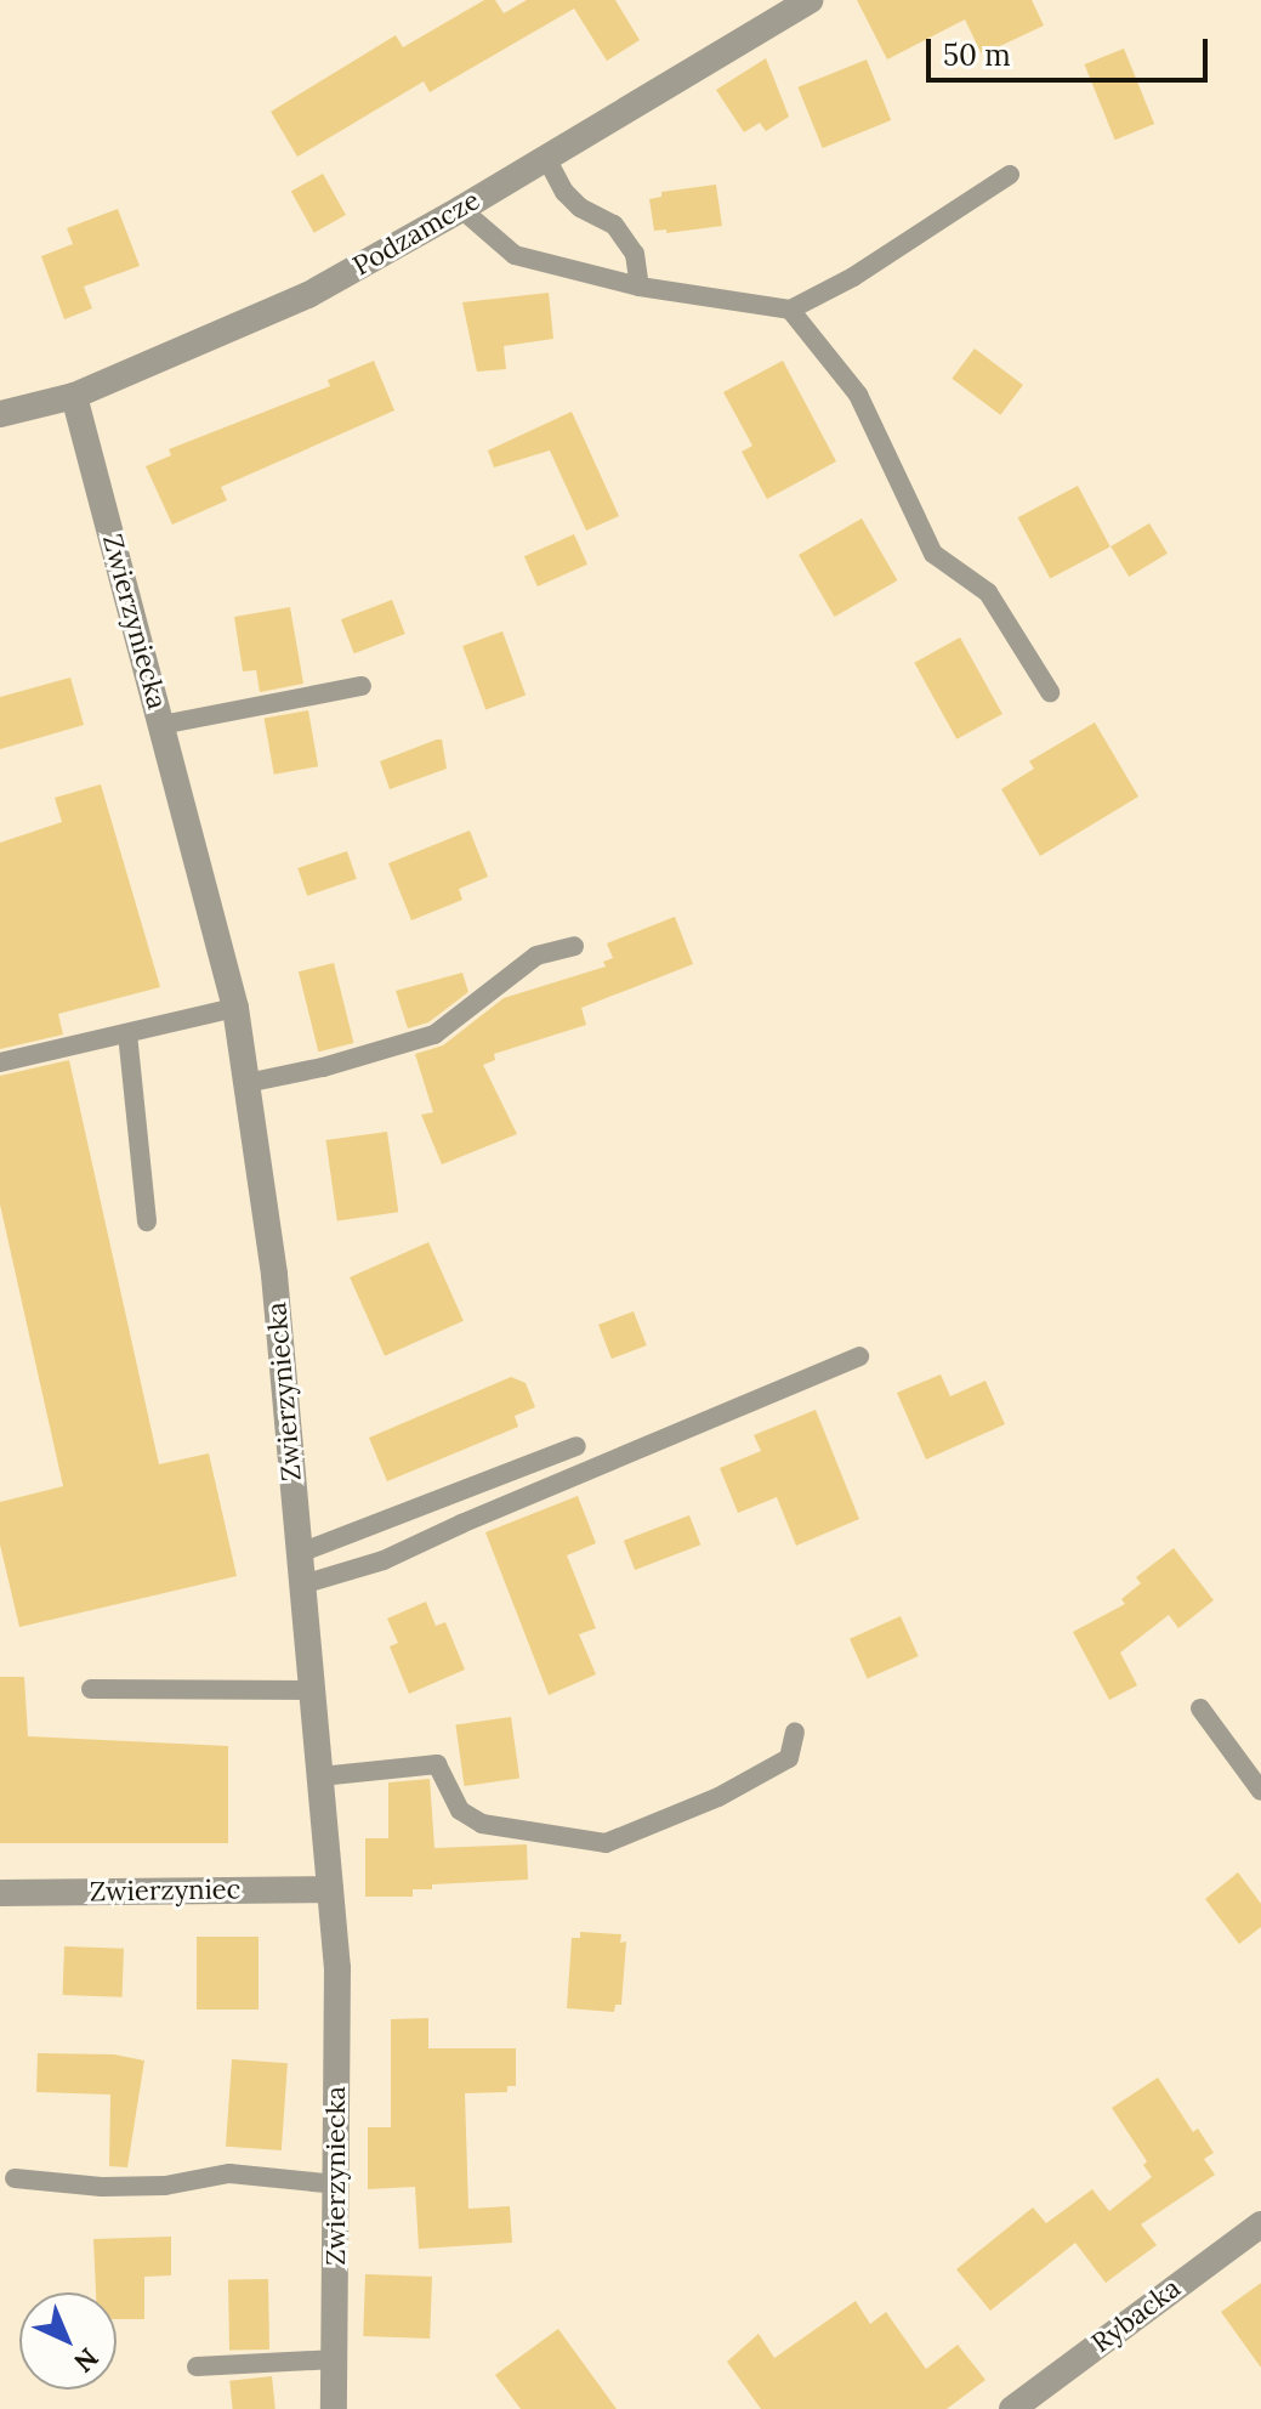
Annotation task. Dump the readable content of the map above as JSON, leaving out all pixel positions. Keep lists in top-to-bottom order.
{
  "streets": {
    "street": [
      "Podzamcze",
      "Zwierzyniecka",
      "Zwierzyniec",
      "Rybacka"
    ]
  },
  "crossings": [
    ["Podzamcze", "Zwierzyniecka"],
    ["Zwierzyniecka", "Zwierzyniec"]
  ],
  "scale_bar": "50 m",
  "north": "bottom right"
}
